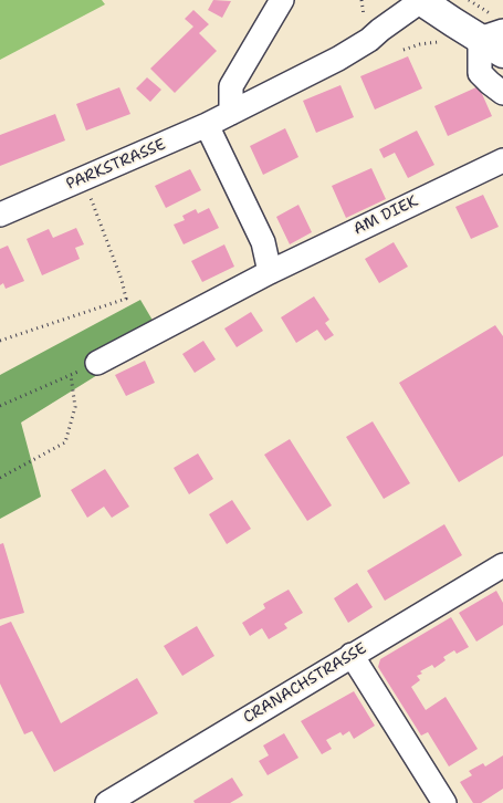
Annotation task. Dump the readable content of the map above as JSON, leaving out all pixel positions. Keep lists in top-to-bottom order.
{
  "streets": {
    "street": ["PARKSTRASSE", "AM DIEK", "CRANACHSTRASSE"]
  }
}
